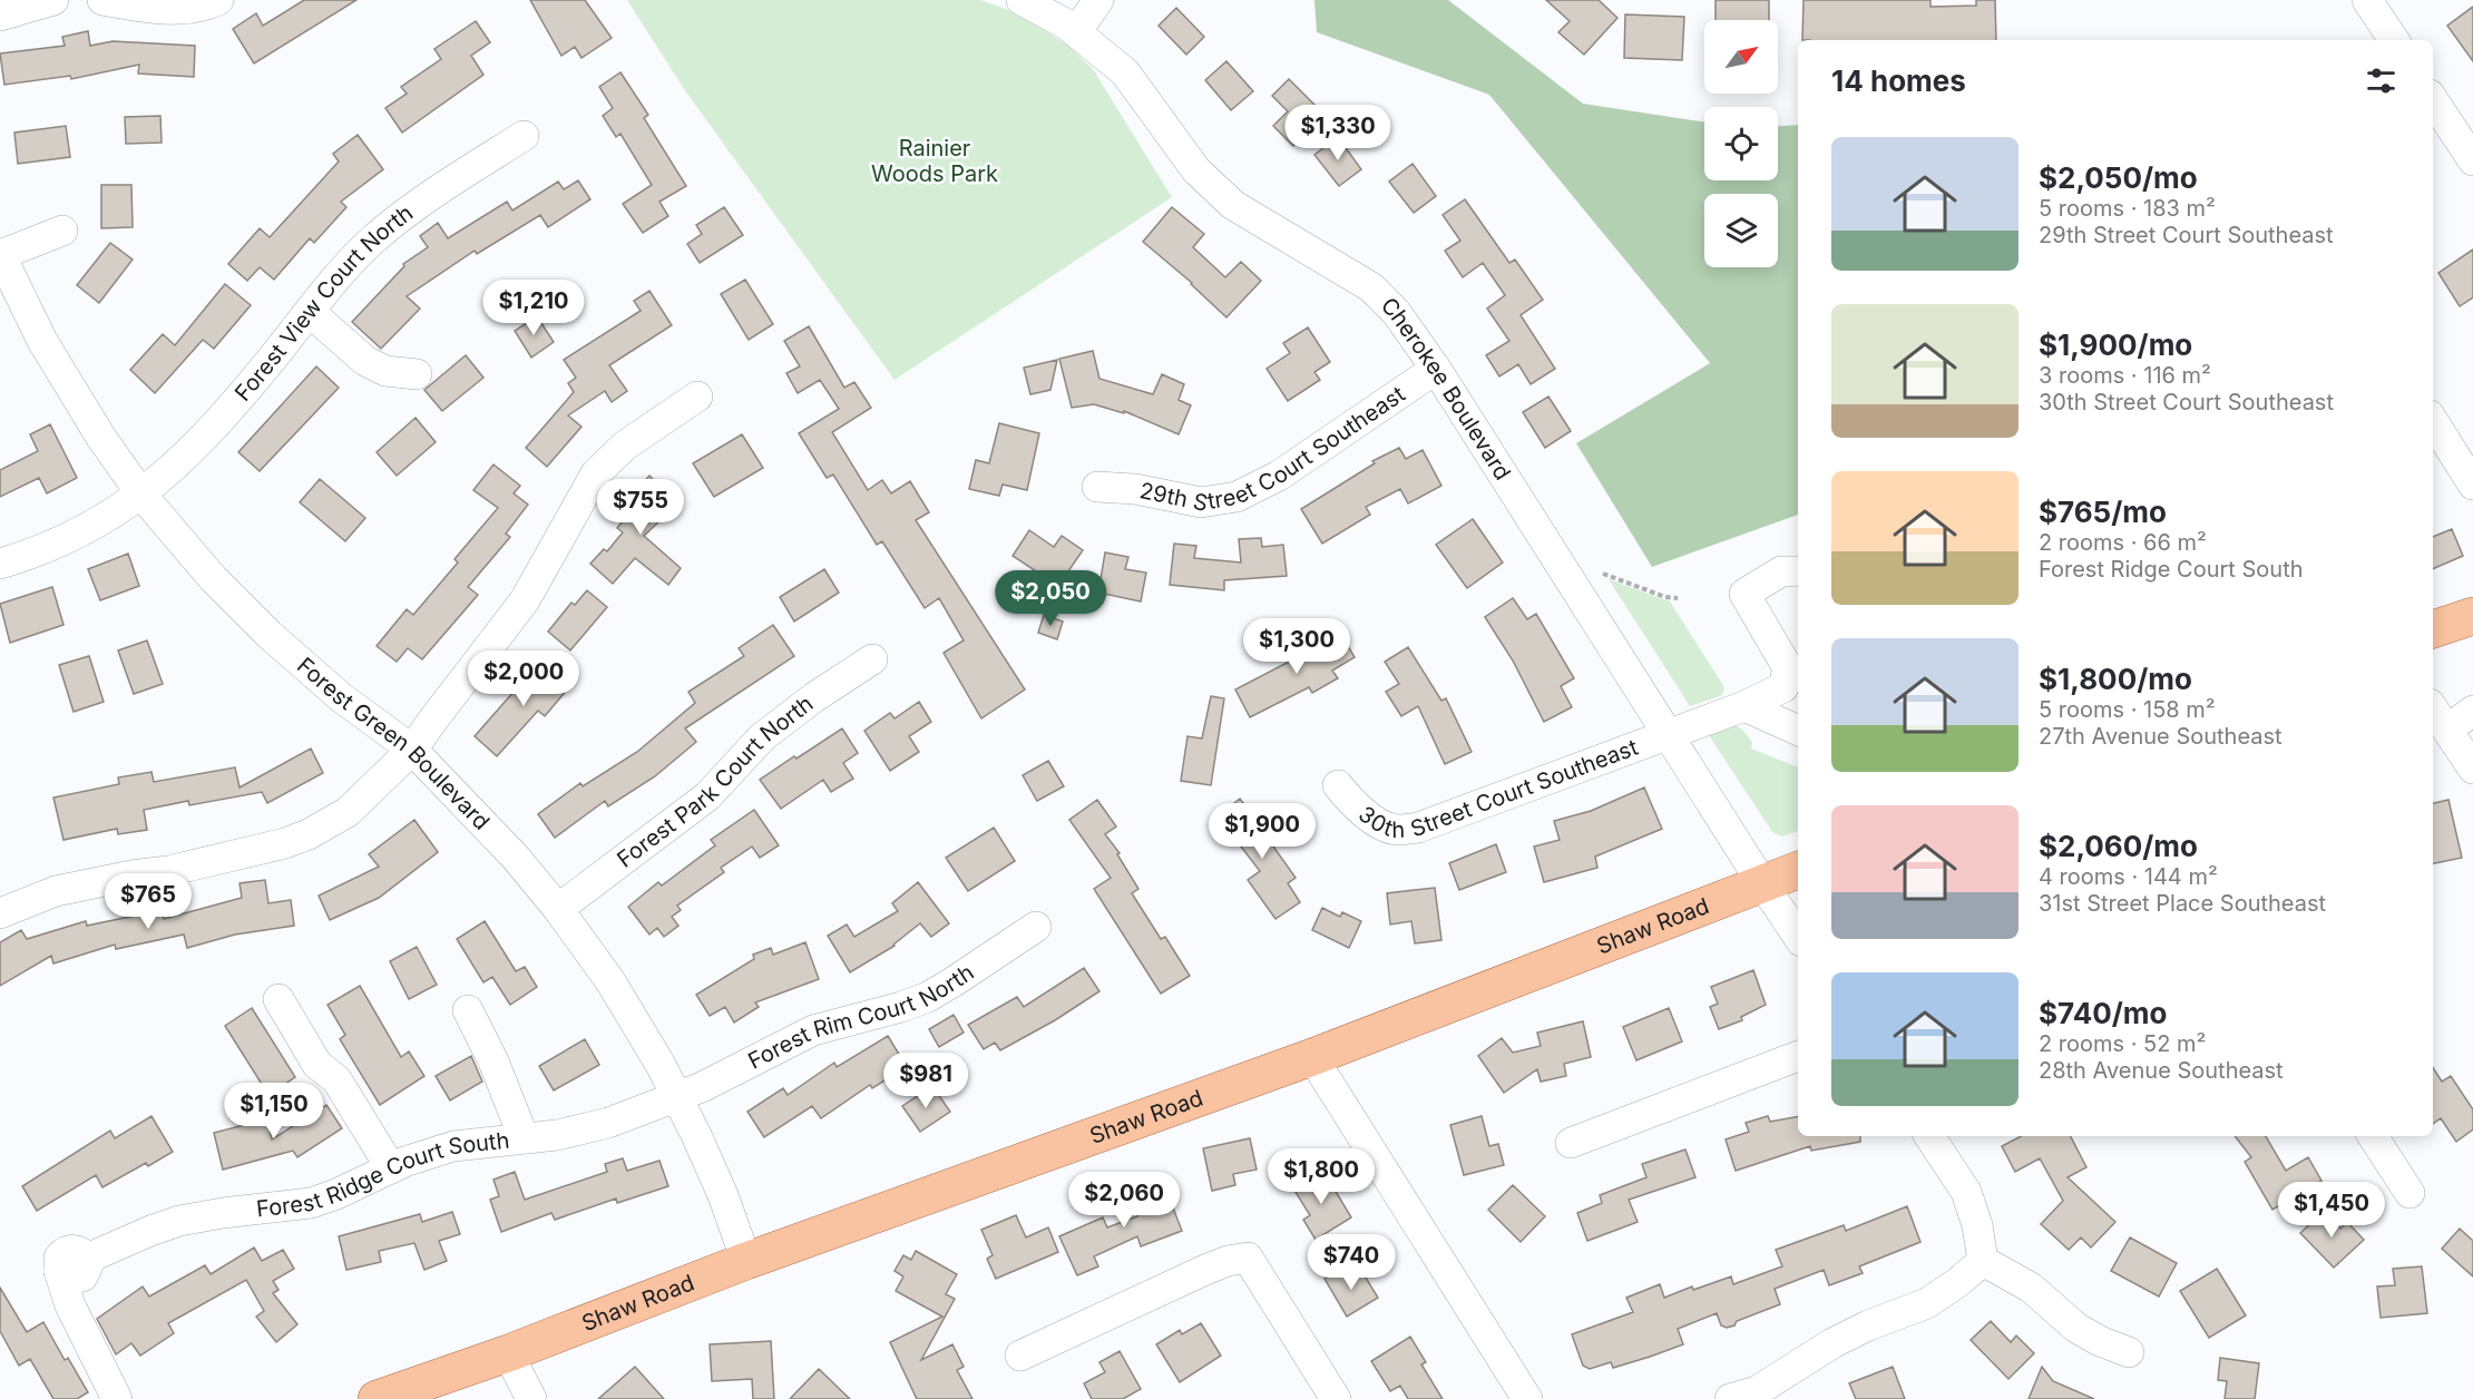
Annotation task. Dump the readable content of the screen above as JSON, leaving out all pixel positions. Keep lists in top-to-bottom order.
{
  "streets": {
    "main road": ["Shaw Road"],
    "street": [
      "Forest View Court North",
      "Cherokee Boulevard",
      "29th Street Court Southeast",
      "Forest Green Boulevard",
      "30th Street Court Southeast",
      "Forest Park Court North",
      "Forest Rim Court North",
      "Forest Ridge Court South"
    ]
  },
  "crossings": [
    ["Forest View Court North", "Forest Green Boulevard"],
    ["Cherokee Boulevard", "29th Street Court Southeast"],
    ["Cherokee Boulevard", "30th Street Court Southeast"],
    ["Cherokee Boulevard", "Shaw Road"],
    ["Forest Green Boulevard", "Forest Park Court North"],
    ["Forest Green Boulevard", "Shaw Road"],
    ["Forest Green Boulevard", "Forest Rim Court North"],
    ["Forest Green Boulevard", "Forest Ridge Court South"],
    ["Forest Rim Court North", "Forest Ridge Court South"]
  ],
  "parks": ["Rainier Woods Park"],
  "north": "top right",
  "page": {
    "heading": "14 homes",
    "price": [
      "$1,330",
      "$1,210",
      "$755",
      "$2,050",
      "$1,300",
      "$2,000",
      "$1,900",
      "$765",
      "$981",
      "$1,150",
      "$1,800",
      "$2,060",
      "$1,450",
      "$740"
    ],
    "list": [
      {
        "name": "$2,050/mo",
        "note": "5 rooms · 183 m² · 29th Street Court Southeast"
      },
      {
        "name": "$1,900/mo",
        "note": "3 rooms · 116 m² · 30th Street Court Southeast"
      },
      {
        "name": "$765/mo",
        "note": "2 rooms · 66 m² · Forest Ridge Court South"
      },
      {
        "name": "$1,800/mo",
        "note": "5 rooms · 158 m² · 27th Avenue Southeast"
      },
      {
        "name": "$2,060/mo",
        "note": "4 rooms · 144 m² · 31st Street Place Southeast"
      },
      {
        "name": "$740/mo",
        "note": "2 rooms · 52 m² · 28th Avenue Southeast"
      }
    ]
  }
}
